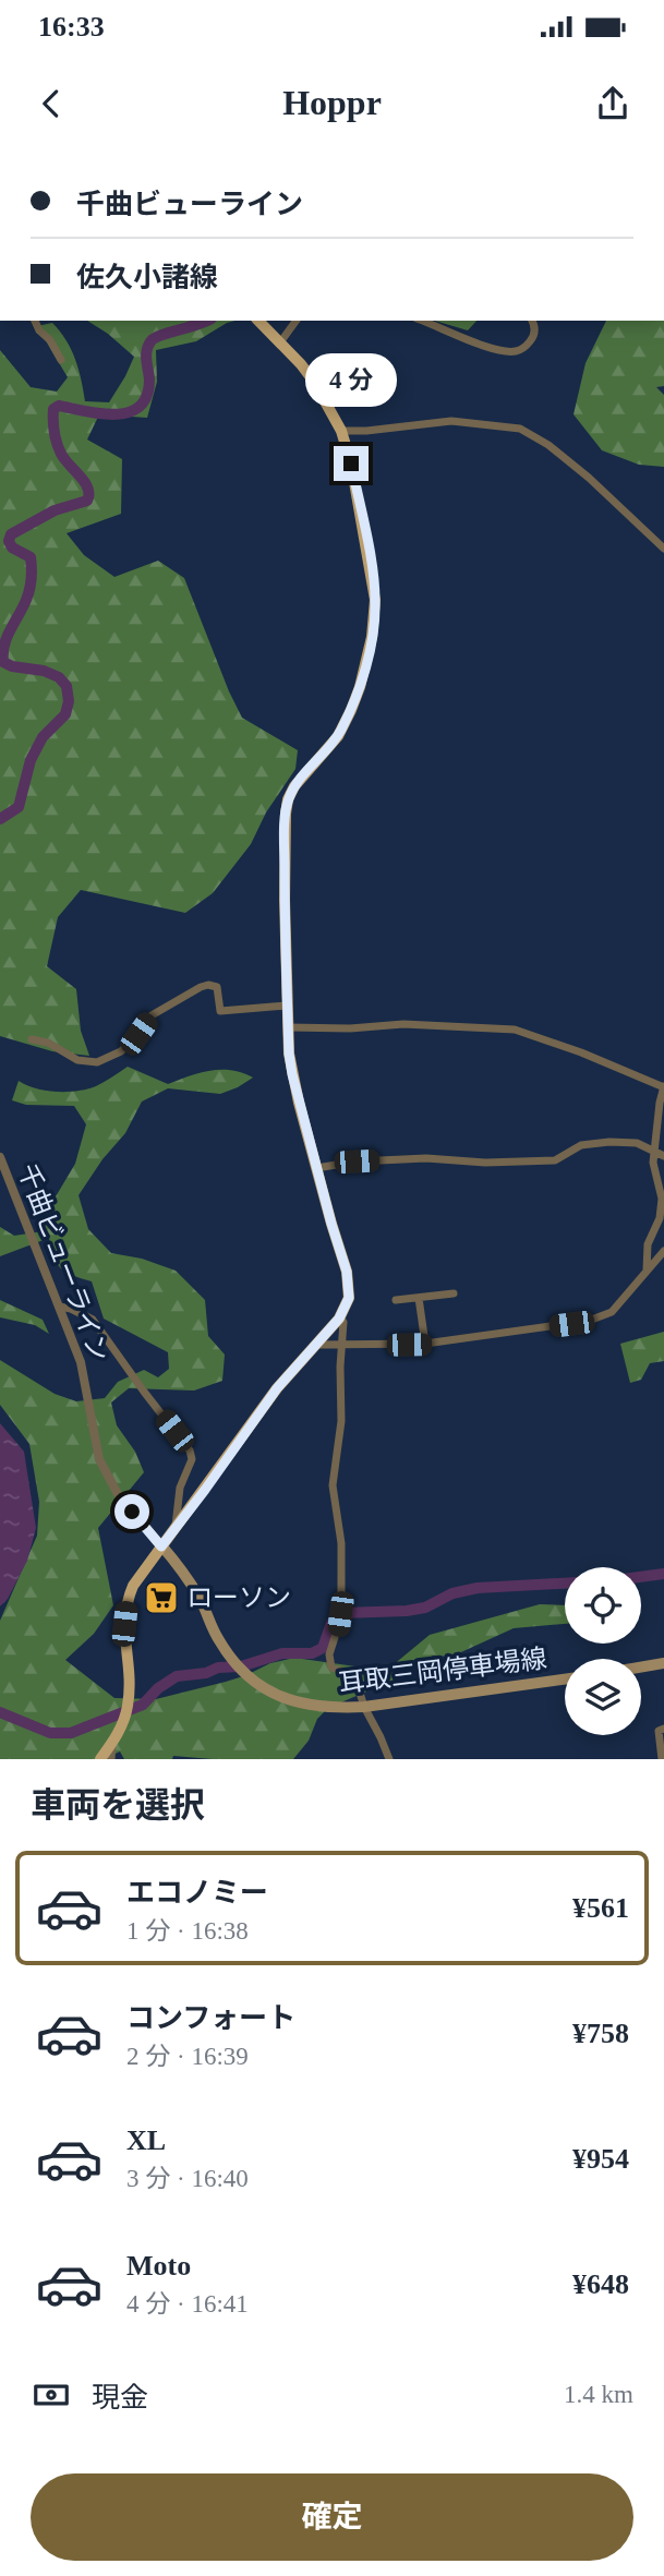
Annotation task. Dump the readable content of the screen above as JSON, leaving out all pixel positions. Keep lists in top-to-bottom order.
{
  "streets": {
    "main road": ["耳取三岡停車場線"],
    "street": ["千曲ビューライン"]
  },
  "crossings": [
    ["千曲ビューライン", "耳取三岡停車場線"]
  ],
  "places": {
    "supermarket": ["ローソン"]
  },
  "page": {
    "status": "16:33",
    "header": "Hoppr",
    "banner": ["千曲ビューライン", "佐久小諸線"],
    "bubble": "4 分",
    "heading": "車両を選択",
    "list": [
      {
        "name": "エコノミー",
        "note": "1 分 · 16:38",
        "value": "¥561"
      },
      {
        "name": "コンフォート",
        "note": "2 分 · 16:39",
        "value": "¥758"
      },
      {
        "name": "XL",
        "note": "3 分 · 16:40",
        "value": "¥954"
      },
      {
        "name": "Moto",
        "note": "4 分 · 16:41",
        "value": "¥648"
      }
    ],
    "pay": ["現金", "1.4 km"],
    "buttons": "確定"
  }
}
